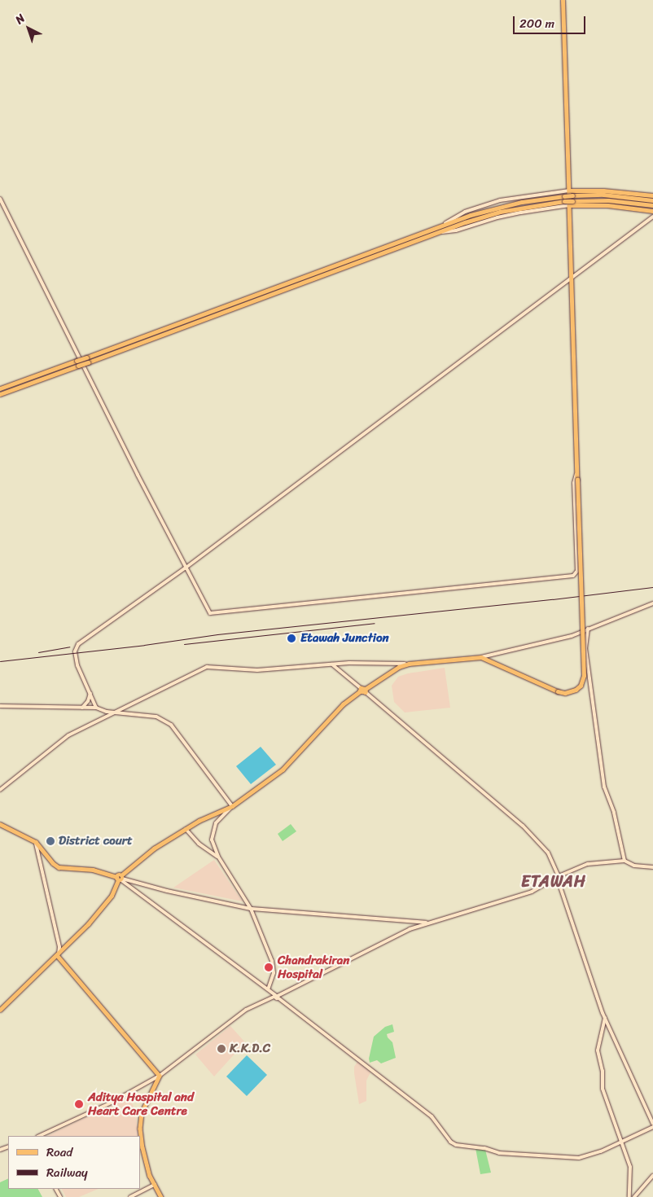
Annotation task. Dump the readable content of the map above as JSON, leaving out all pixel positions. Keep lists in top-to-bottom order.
{
  "districts": ["ETAWAH"],
  "places": [
    "Etawah Junction",
    "District court",
    "Chandrakiran Hospital",
    "K.K.D.C",
    "Aditya Hospital and Heart Care Centre"
  ],
  "legend": ["Road", "Railway"],
  "scale_bar": "200 m",
  "north": "top left"
}
